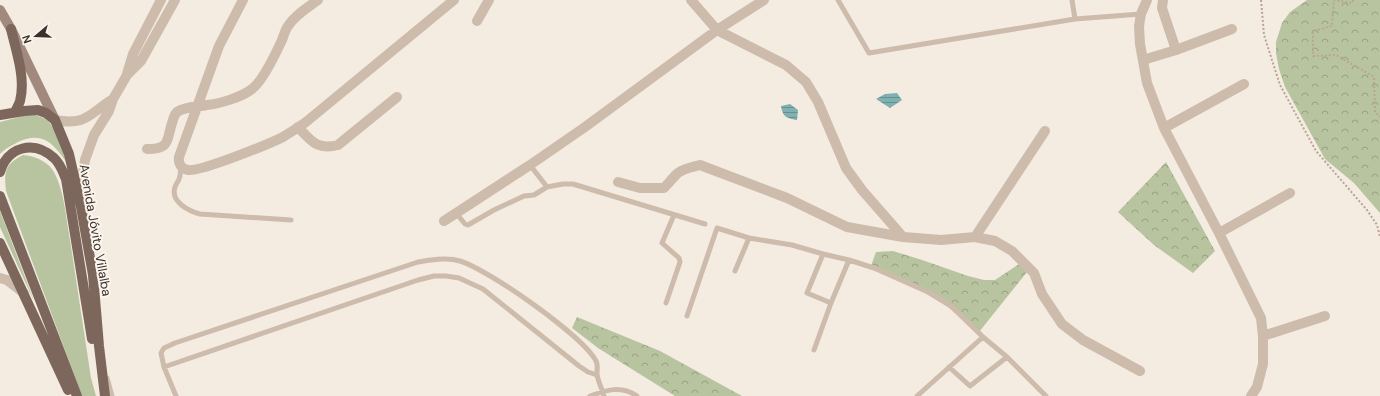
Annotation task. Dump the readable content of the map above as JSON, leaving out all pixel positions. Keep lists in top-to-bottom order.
{
  "streets": {
    "main road": ["Avenida Jóvito Villalba"]
  },
  "north": "left"
}
